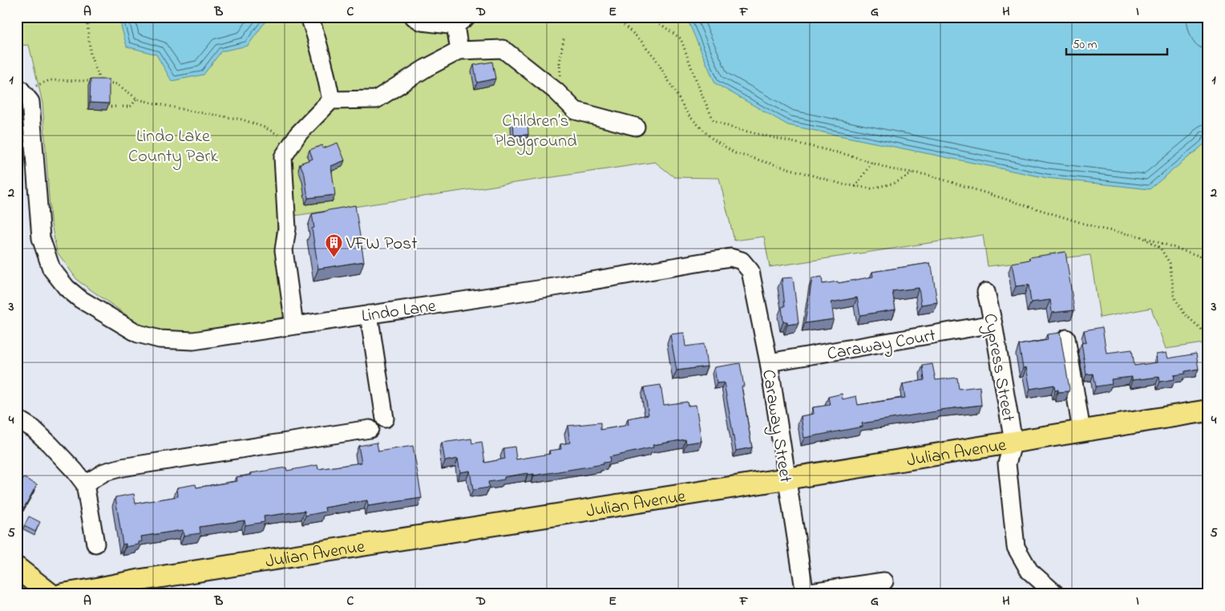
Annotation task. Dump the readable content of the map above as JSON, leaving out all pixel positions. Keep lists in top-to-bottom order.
{
  "streets": {
    "main road": ["Julian Avenue"],
    "street": [
      "Lindo Lane",
      "Caraway Court",
      "Cypress Street",
      "Caraway Street"
    ]
  },
  "crossings": [
    ["Lindo Lane", "Caraway Street"],
    ["Caraway Court", "Cypress Street"],
    ["Caraway Court", "Caraway Street"],
    ["Cypress Street", "Julian Avenue"],
    ["Caraway Street", "Julian Avenue"]
  ],
  "parks": ["Children’s Playground", "Lindo Lake County Park"],
  "places": {
    "building": ["VFW Post"]
  },
  "scale_bar": "50 m",
  "grid": {
    "columns": [
      "A",
      "B",
      "C",
      "D",
      "E",
      "F",
      "G",
      "H",
      "I"
    ],
    "rows": [
      "1",
      "2",
      "3",
      "4",
      "5"
    ]
  }
}
